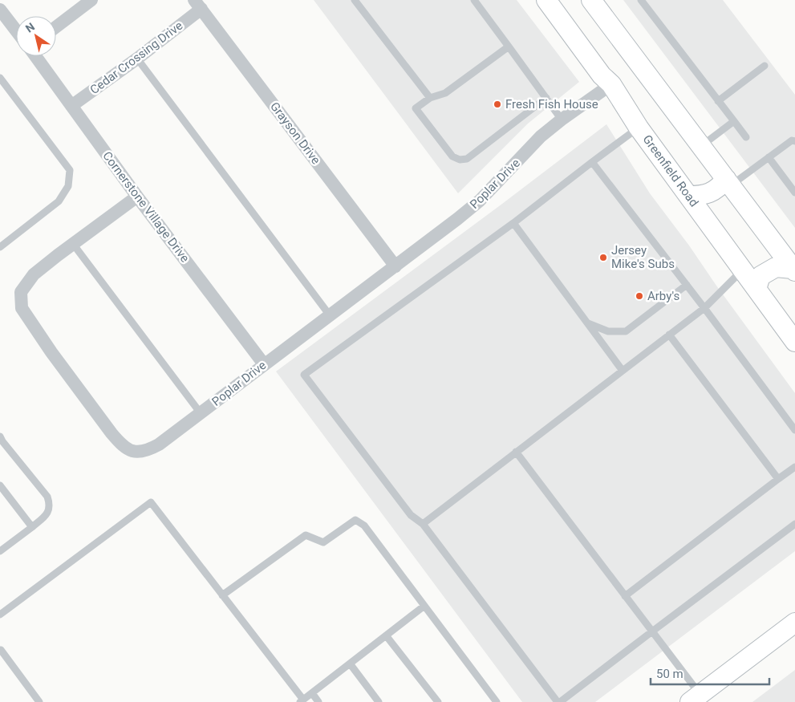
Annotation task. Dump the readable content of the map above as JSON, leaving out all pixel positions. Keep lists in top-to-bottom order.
{
  "streets": {
    "main road": ["Greenfield Road"],
    "street": [
      "Cedar Crossing Drive",
      "Grayson Drive",
      "Poplar Drive",
      "Cornerstone Village Drive"
    ]
  },
  "crossings": [
    ["Cedar Crossing Drive", "Grayson Drive"],
    ["Cedar Crossing Drive", "Cornerstone Village Drive"],
    ["Grayson Drive", "Poplar Drive"],
    ["Greenfield Road", "Poplar Drive"],
    ["Poplar Drive", "Cornerstone Village Drive"]
  ],
  "places": ["Fresh Fish House", "Jersey Mike's Subs", "Arby's"],
  "scale_bar": "50 m",
  "north": "top left"
}
